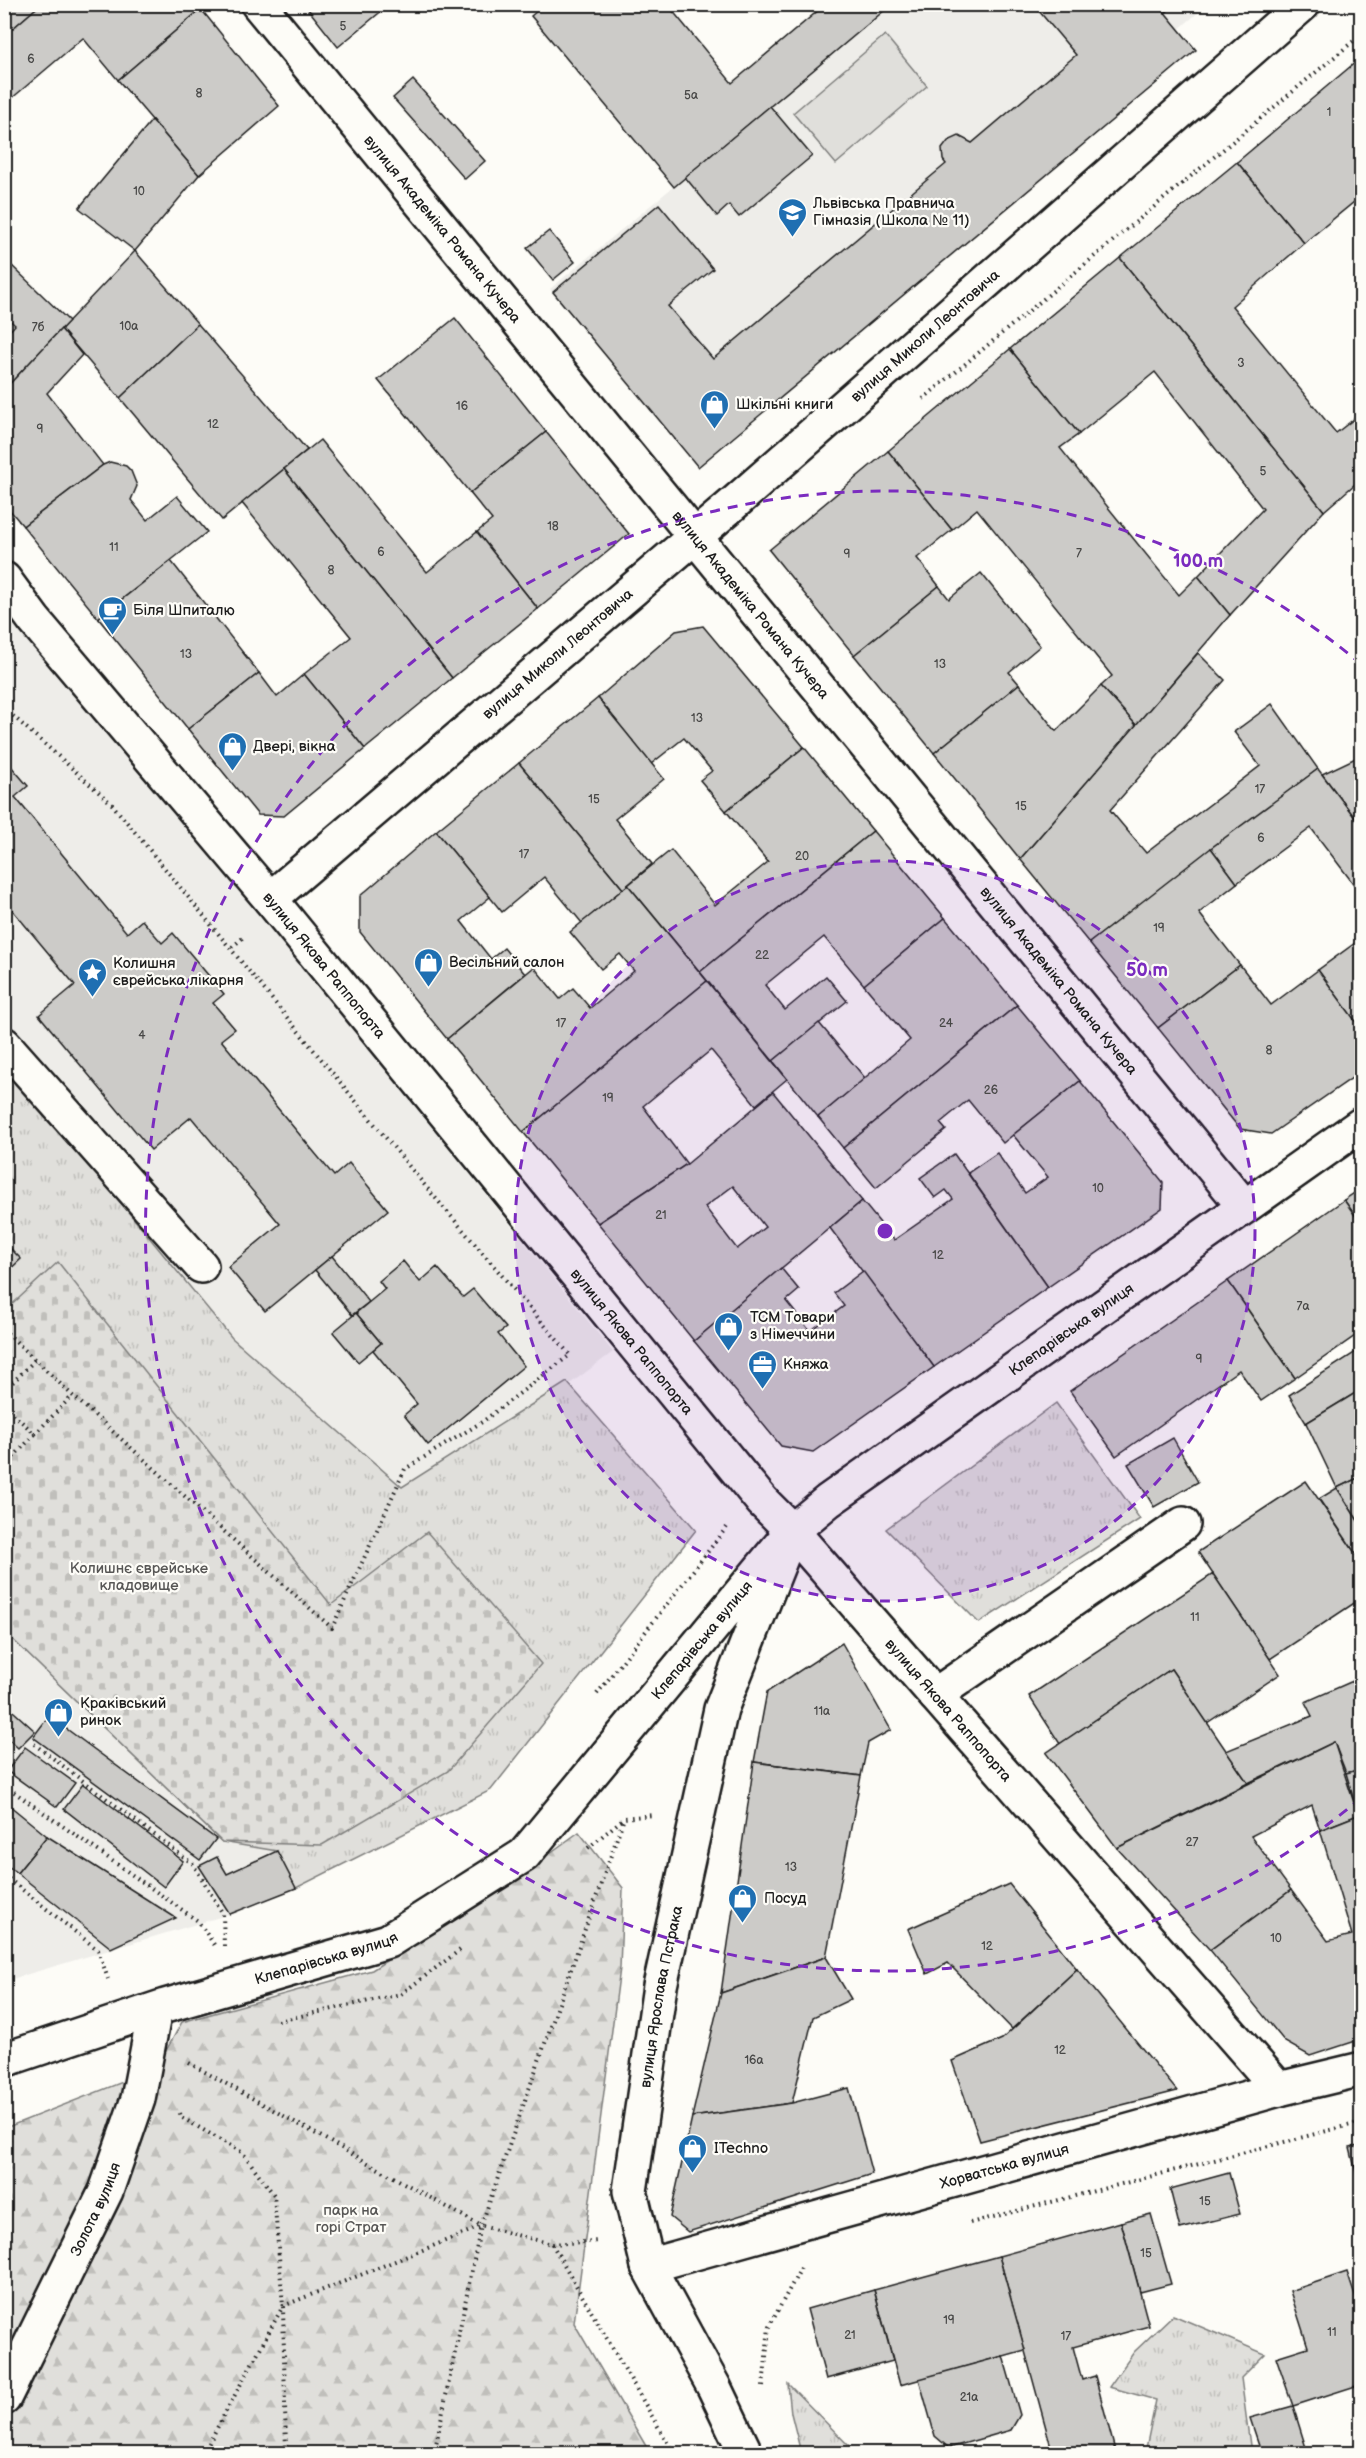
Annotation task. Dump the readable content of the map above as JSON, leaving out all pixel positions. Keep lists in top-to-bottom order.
{
  "streets": {
    "street": [
      "вулиця Академіка Романа Кучера",
      "вулиця Миколи Леонтовича",
      "вулиця Якова Раппопорта",
      "Клепарівська вулиця",
      "вулиця Ярослава Пстрака",
      "Хорватська вулиця",
      "Золота вулиця"
    ]
  },
  "crossings": [
    ["вулиця Академіка Романа Кучера", "вулиця Миколи Леонтовича"],
    ["вулиця Академіка Романа Кучера", "Клепарівська вулиця"],
    ["вулиця Миколи Леонтовича", "вулиця Якова Раппопорта"],
    ["вулиця Якова Раппопорта", "Клепарівська вулиця"],
    ["вулиця Якова Раппопорта", "вулиця Ярослава Пстрака"],
    ["вулиця Якова Раппопорта", "Хорватська вулиця"],
    ["Клепарівська вулиця", "вулиця Ярослава Пстрака"],
    ["Клепарівська вулиця", "Золота вулиця"],
    ["вулиця Ярослава Пстрака", "Хорватська вулиця"]
  ],
  "parks": ["Колишнє єврейське кладовище", "парк на горі Страт"],
  "places": {
    "school or university": ["Львівська Правнича Гімназія (Школа № 11)"],
    "shop": [
      "Шкільні книги",
      "Двері, вікна",
      "Весільний салон",
      "ТСМ Товари з Німеччини",
      "Краківський ринок",
      "Посуд",
      "ITechno"
    ],
    "cafe": ["Біля Шпиталю"],
    "place": ["Колишня єврейська лікарня"],
    "office": ["Княжа"]
  },
  "house_numbers": [
    "5",
    "6",
    "8",
    "5а",
    "1",
    "10",
    "10а",
    "7б",
    "3",
    "16",
    "12",
    "9",
    "5",
    "18",
    "11",
    "6",
    "7",
    "9",
    "8",
    "13",
    "13",
    "13",
    "17",
    "15",
    "15",
    "6",
    "17",
    "20",
    "19",
    "22",
    "17",
    "24",
    "4",
    "8",
    "26",
    "19",
    "10",
    "21",
    "12",
    "7а",
    "9",
    "11",
    "11а",
    "27",
    "13",
    "10",
    "12",
    "12",
    "16а",
    "15",
    "15",
    "19",
    "11",
    "21",
    "17",
    "21а"
  ],
  "rings": ["100 m", "50 m"]
}
